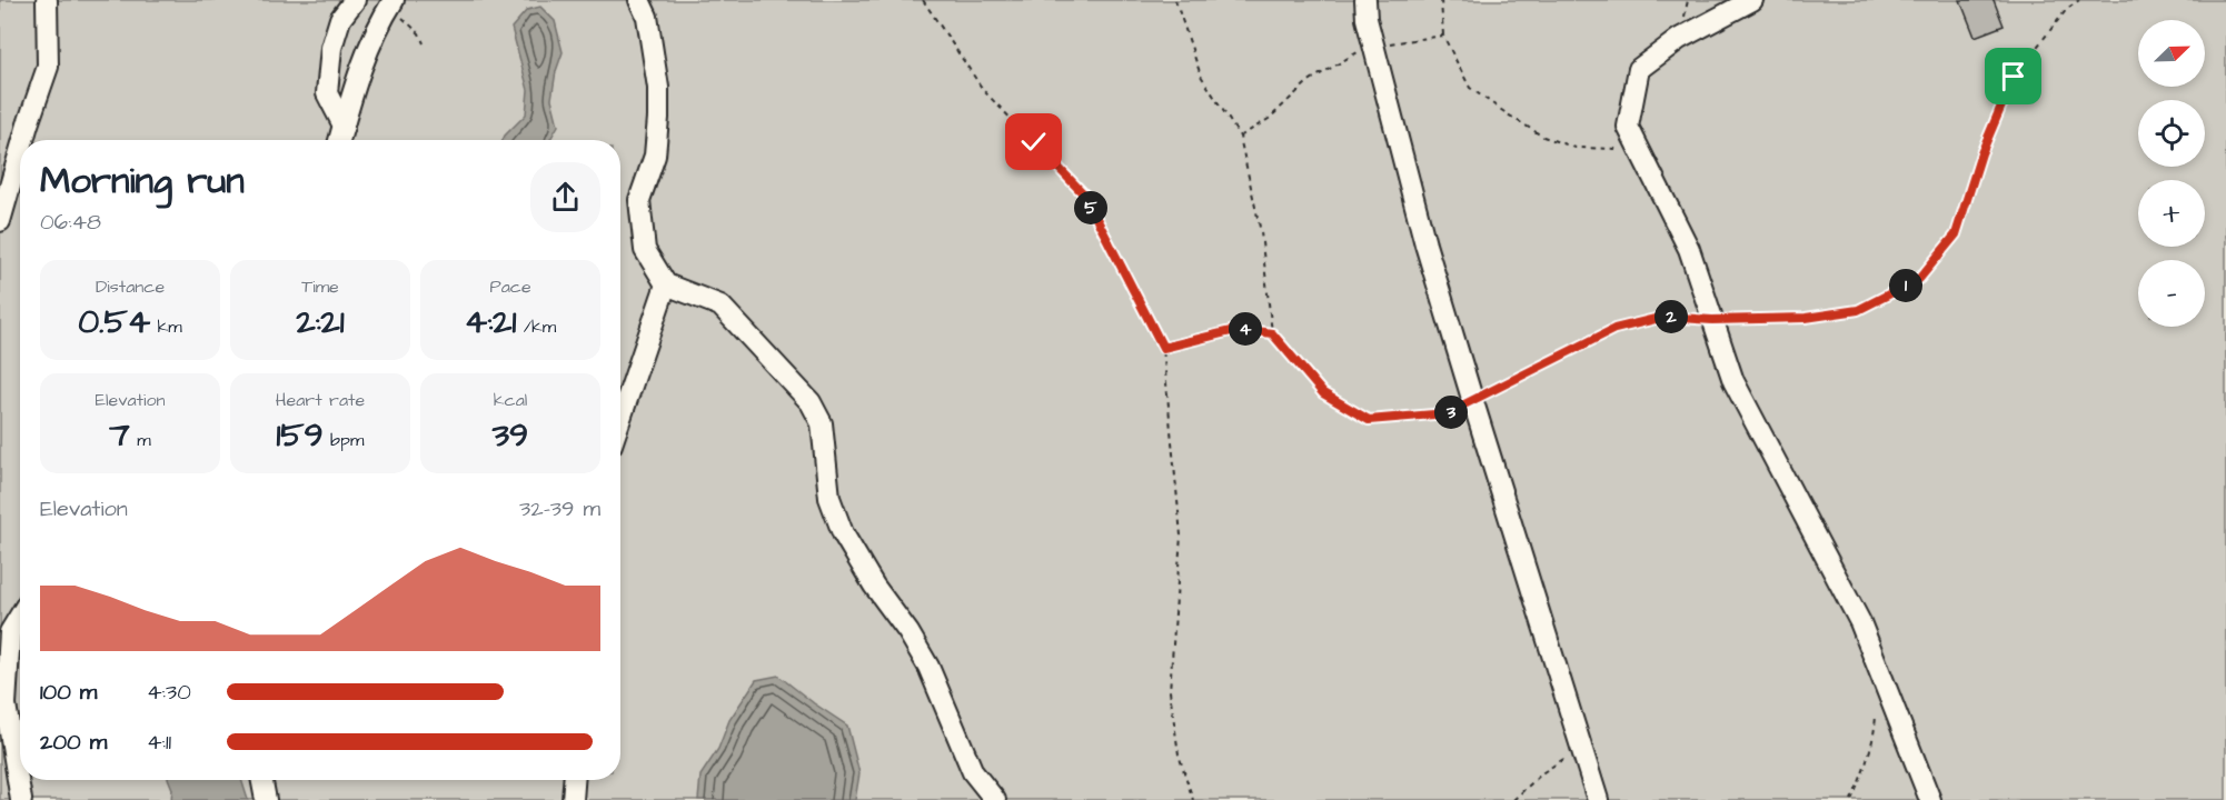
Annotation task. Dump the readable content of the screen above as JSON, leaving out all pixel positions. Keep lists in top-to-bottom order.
{
  "north": "top right",
  "page": {
    "map_buttons": ["+", "−"],
    "heading": ["Morning run", "06:48"],
    "pins": [
      "5",
      "1",
      "2",
      "4",
      "3"
    ],
    "stats": [
      ["Distance", "0.54 km"],
      ["Time", "2:21"],
      ["Pace", "4:21 /km"],
      ["Elevation", "7 m"],
      ["Heart rate", "159 bpm"],
      ["kcal", "39"]
    ],
    "chart": ["Elevation", "32–39 m"],
    "list": [
      {
        "name": "100 m",
        "note": "4:30"
      },
      {
        "name": "200 m",
        "note": "4:11"
      }
    ]
  }
}
